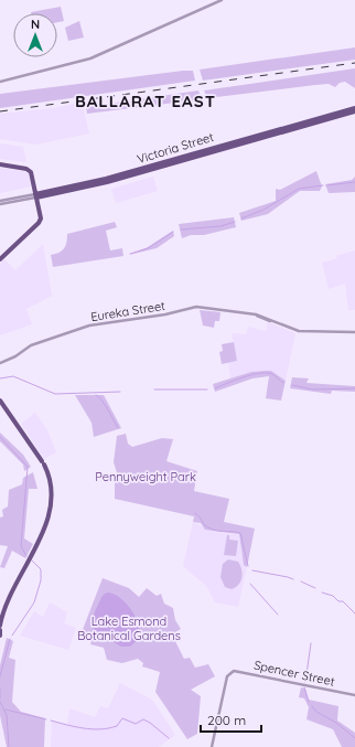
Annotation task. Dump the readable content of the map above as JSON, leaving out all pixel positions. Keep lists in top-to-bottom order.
{
  "streets": {
    "main road": ["Victoria Street"],
    "street": ["Eureka Street", "Spencer Street"]
  },
  "districts": ["BALLARAT EAST"],
  "parks": ["Pennyweight Park", "Lake Esmond Botanical Gardens"],
  "scale_bar": "200 m",
  "north": "top"
}
